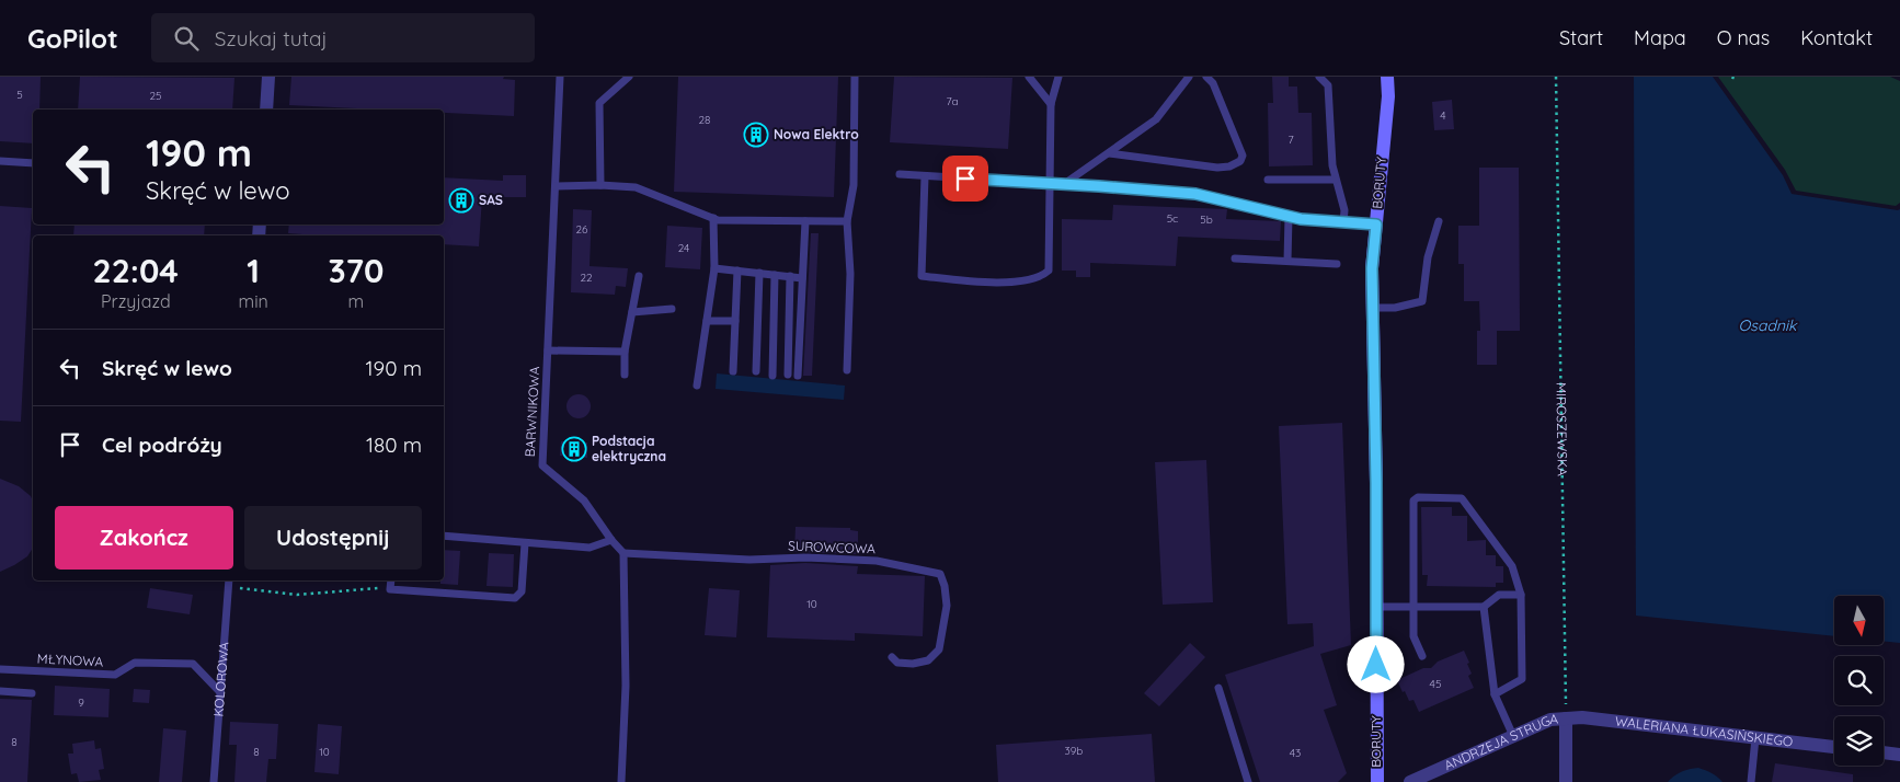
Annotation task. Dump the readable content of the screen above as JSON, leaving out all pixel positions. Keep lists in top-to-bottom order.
{
  "streets": {
    "street": ["BORUTY", "WALERIANA ŁUKASIŃSKIEGO", "ANDRZEJA STRUGA"],
    "lane": [
      "BARWNIKOWA",
      "SUROWCOWA",
      "MŁYNOWA",
      "KOLOROWA"
    ],
    "path": ["MIROSZEWSKA"]
  },
  "crossings": [
    ["BARWNIKOWA", "SUROWCOWA"],
    ["MIROSZEWSKA", "WALERIANA ŁUKASIŃSKIEGO"],
    ["MIROSZEWSKA", "ANDRZEJA STRUGA"],
    ["MŁYNOWA", "KOLOROWA"],
    ["WALERIANA ŁUKASIŃSKIEGO", "ANDRZEJA STRUGA"]
  ],
  "water": ["Osadnik"],
  "places": {
    "building": ["Nowa Elektro", "SAS", "Podstacja elektryczna"]
  },
  "house_numbers": [
    "5",
    "25",
    "7a",
    "4",
    "28",
    "7",
    "5c",
    "5b",
    "26",
    "24",
    "22",
    "10",
    "45",
    "9",
    "8",
    "39b",
    "8",
    "10",
    "43"
  ],
  "north": "bottom",
  "page": {
    "header": "GoPilot",
    "search": "Szukaj tutaj",
    "nav": [
      "Start",
      "Mapa",
      "O nas",
      "Kontakt"
    ],
    "turn": ["190 m", "Skręć w lewo"],
    "eta": [
      "22:04",
      "Przyjazd",
      "1",
      "min",
      "370",
      "m"
    ],
    "list": [
      {
        "name": "Skręć w lewo",
        "value": "190 m"
      },
      {
        "name": "Cel podróży",
        "value": "180 m"
      }
    ],
    "buttons": ["Zakończ", "Udostępnij"]
  }
}
